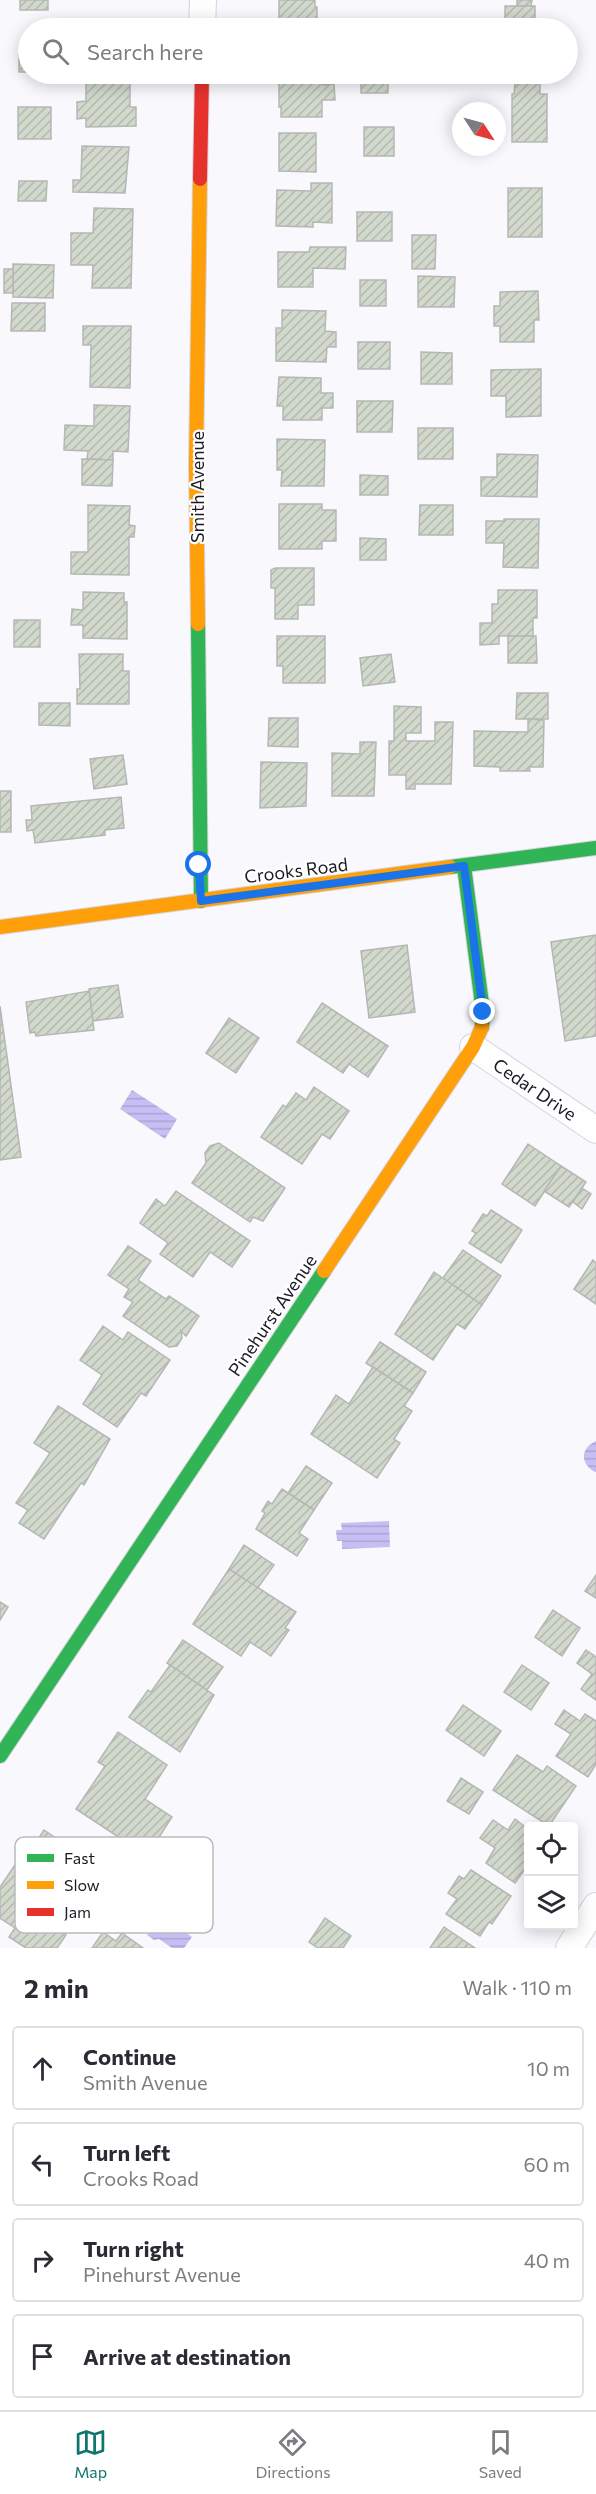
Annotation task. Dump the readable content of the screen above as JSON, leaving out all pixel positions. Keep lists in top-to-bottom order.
{
  "streets": {
    "street": [
      "Smith Avenue",
      "Crooks Road",
      "Cedar Drive",
      "Pinehurst Avenue"
    ]
  },
  "crossings": [
    ["Smith Avenue", "Crooks Road"],
    ["Crooks Road", "Pinehurst Avenue"],
    ["Cedar Drive", "Pinehurst Avenue"]
  ],
  "legend": ["Fast", "Slow", "Jam"],
  "north": "bottom right",
  "page": {
    "search": "Search here",
    "heading": ["2 min", "Walk · 110 m"],
    "list": [
      ["Continue", "Smith Avenue", "10 m"],
      ["Turn left", "Crooks Road", "60 m"],
      ["Turn right", "Pinehurst Avenue", "40 m"],
      "Arrive at destination"
    ],
    "nav": ["Map", "Directions", "Saved"]
  }
}
